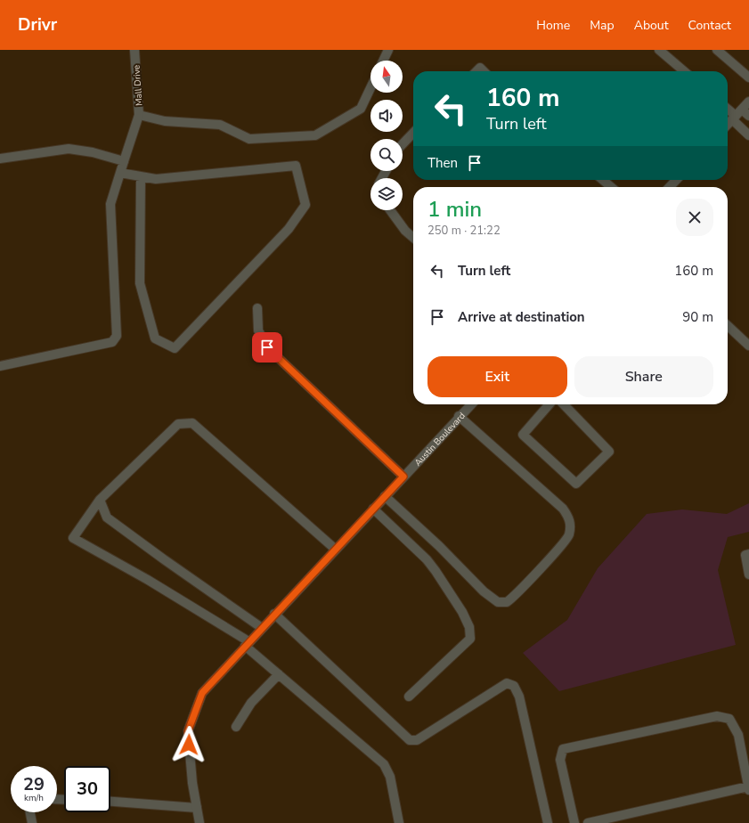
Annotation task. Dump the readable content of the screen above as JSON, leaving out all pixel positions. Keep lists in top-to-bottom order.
{
  "streets": {
    "street": ["Mall Drive", "Austin Boulevard"]
  },
  "north": "top",
  "page": {
    "header": "Drivr",
    "nav": [
      "Home",
      "Map",
      "About",
      "Contact"
    ],
    "turn": ["160 m", "Turn left"],
    "then": "Then",
    "heading": ["1 min", "250 m · 21:22"],
    "list": [
      {
        "name": "Turn left",
        "value": "160 m"
      },
      {
        "name": "Arrive at destination",
        "value": "90 m"
      }
    ],
    "buttons": ["Exit", "Share"],
    "speed": "29 km/h",
    "limit": "30"
  }
}
